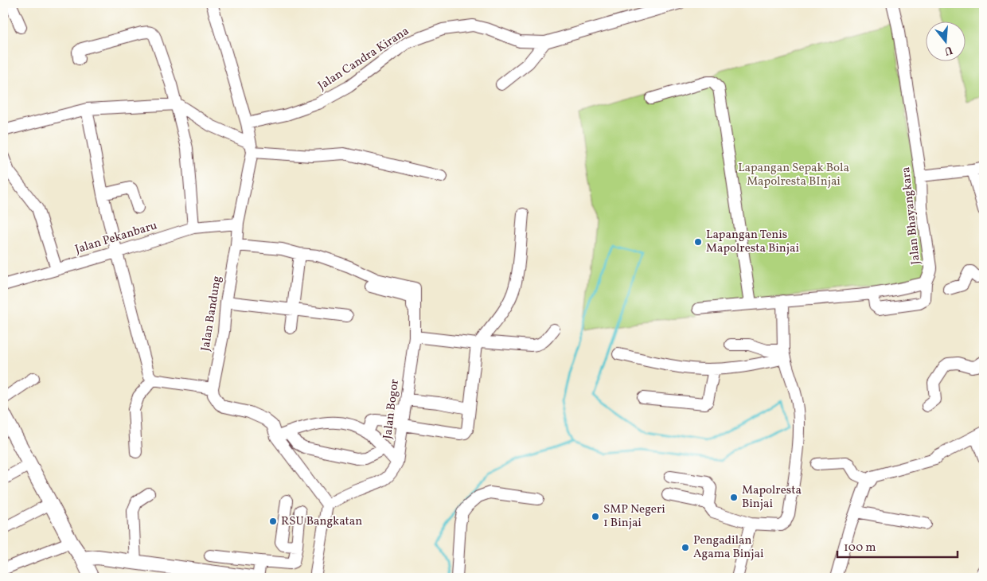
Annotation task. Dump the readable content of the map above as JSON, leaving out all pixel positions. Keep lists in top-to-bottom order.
{
  "streets": {
    "street": [
      "Jalan Candra Kirana",
      "Jalan Bhayangkara",
      "Jalan Pekanbaru",
      "Jalan Bandung",
      "Jalan Bogor"
    ]
  },
  "crossings": [
    ["Jalan Candra Kirana", "Jalan Bandung"],
    ["Jalan Pekanbaru", "Jalan Bandung"]
  ],
  "parks": ["Lapangan Sepak Bola Mapolresta BInjai"],
  "places": [
    "Lapangan Tenis Mapolresta Binjai",
    "Mapolresta Binjai",
    "SMP Negeri 1 Binjai",
    "RSU Bangkatan",
    "Pengadilan Agama Binjai"
  ],
  "scale_bar": "100 m",
  "north": "bottom"
}
